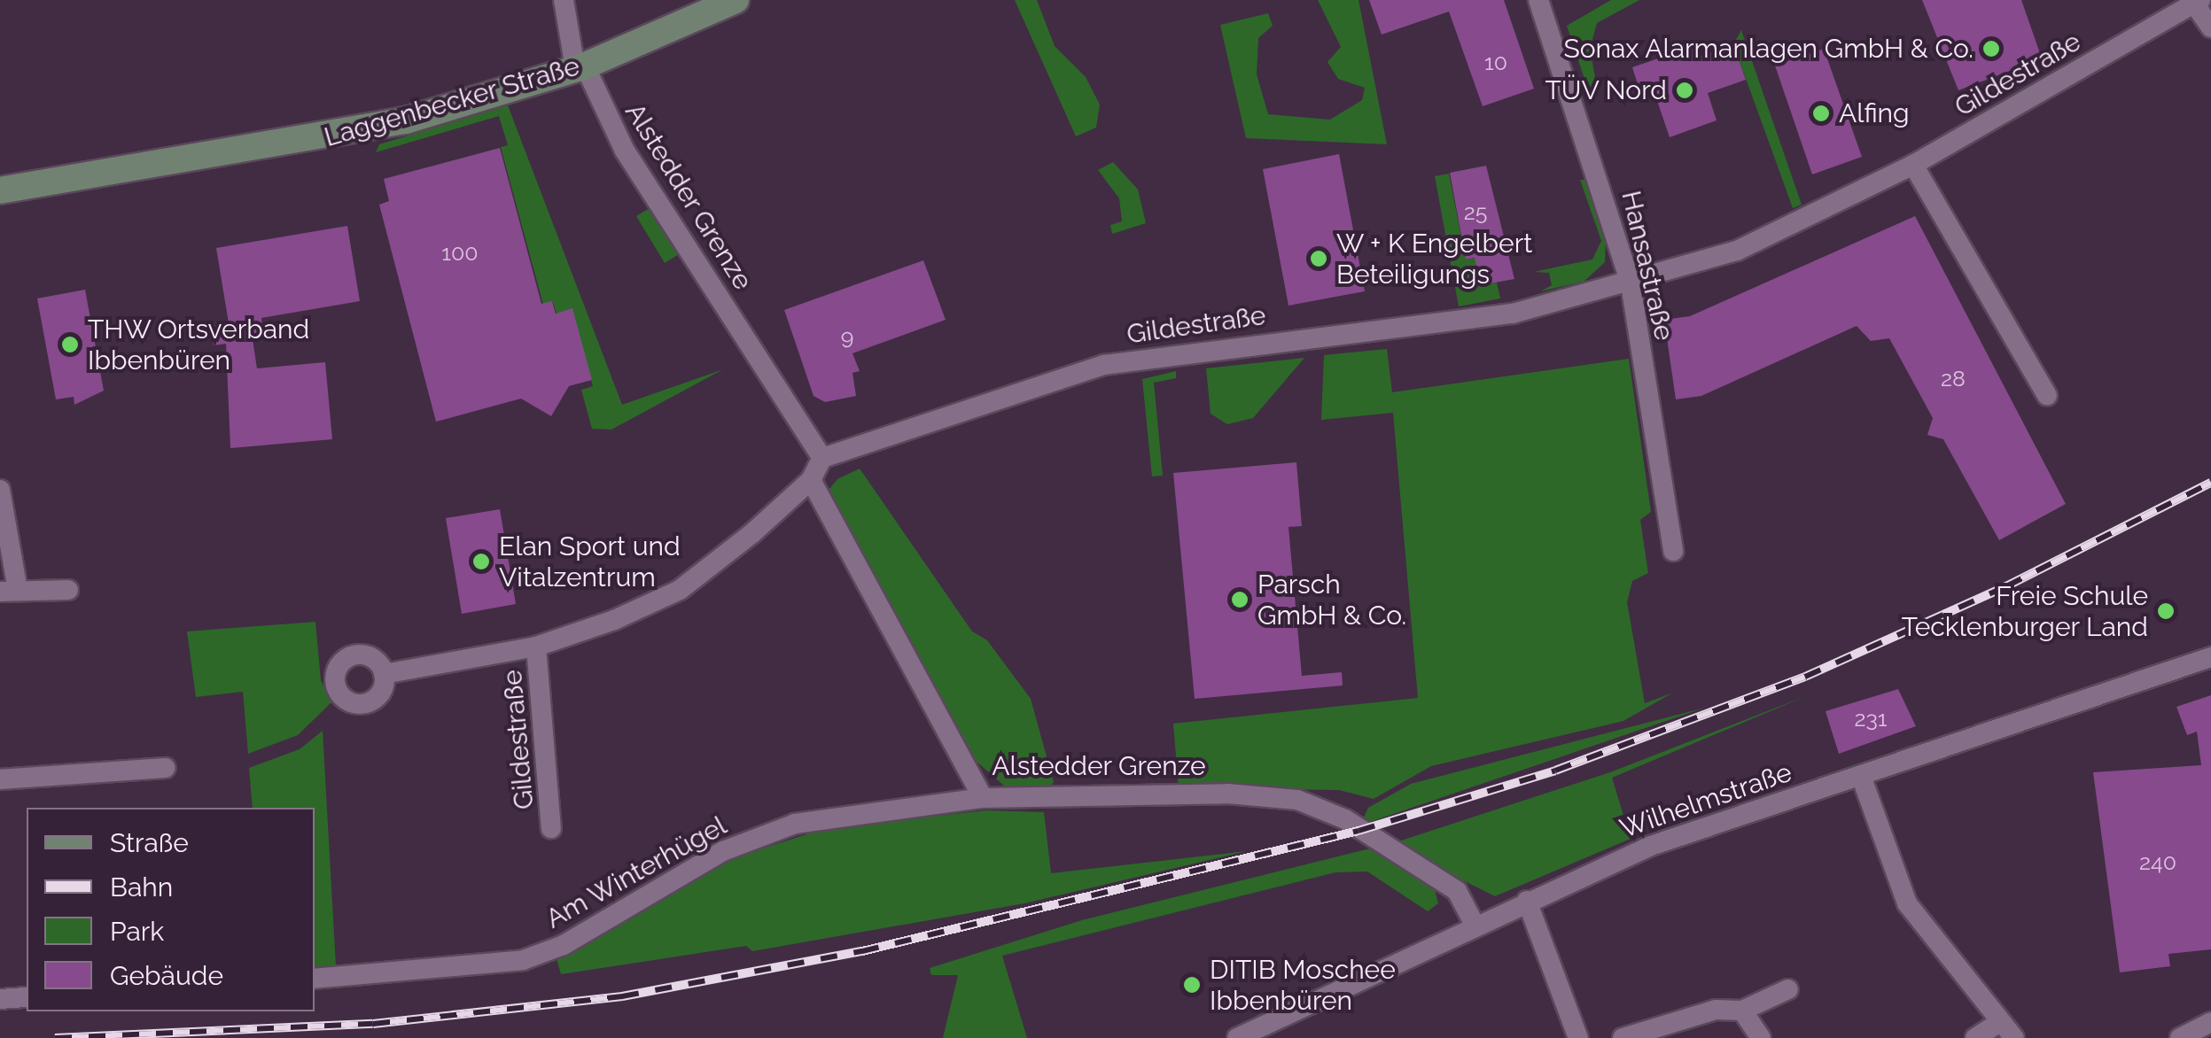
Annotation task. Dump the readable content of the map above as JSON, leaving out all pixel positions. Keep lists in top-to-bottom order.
{
  "streets": {
    "street": [
      "Gildestraße",
      "Laggenbecker Straße",
      "Alstedder Grenze",
      "Hansastraße",
      "Wilhelmstraße",
      "Am Winterhügel"
    ]
  },
  "crossings": [
    ["Gildestraße", "Alstedder Grenze"],
    ["Gildestraße", "Hansastraße"],
    ["Laggenbecker Straße", "Alstedder Grenze"],
    ["Alstedder Grenze", "Wilhelmstraße"],
    ["Alstedder Grenze", "Am Winterhügel"]
  ],
  "places": [
    "Sonax Alarmanlagen GmbH & Co.",
    "TÜV Nord",
    "Alfing",
    "W + K Engelbert Beteiligungs",
    "THW Ortsverband Ibbenbüren",
    "Elan Sport und Vitalzentrum",
    "Parsch GmbH & Co.",
    "Freie Schule Tecklenburger Land",
    "DITIB Moschee Ibbenbüren"
  ],
  "house_numbers": [
    "10",
    "25",
    "100",
    "9",
    "28",
    "231",
    "240"
  ],
  "legend": [
    "Straße",
    "Bahn",
    "Park",
    "Gebäude"
  ]
}
